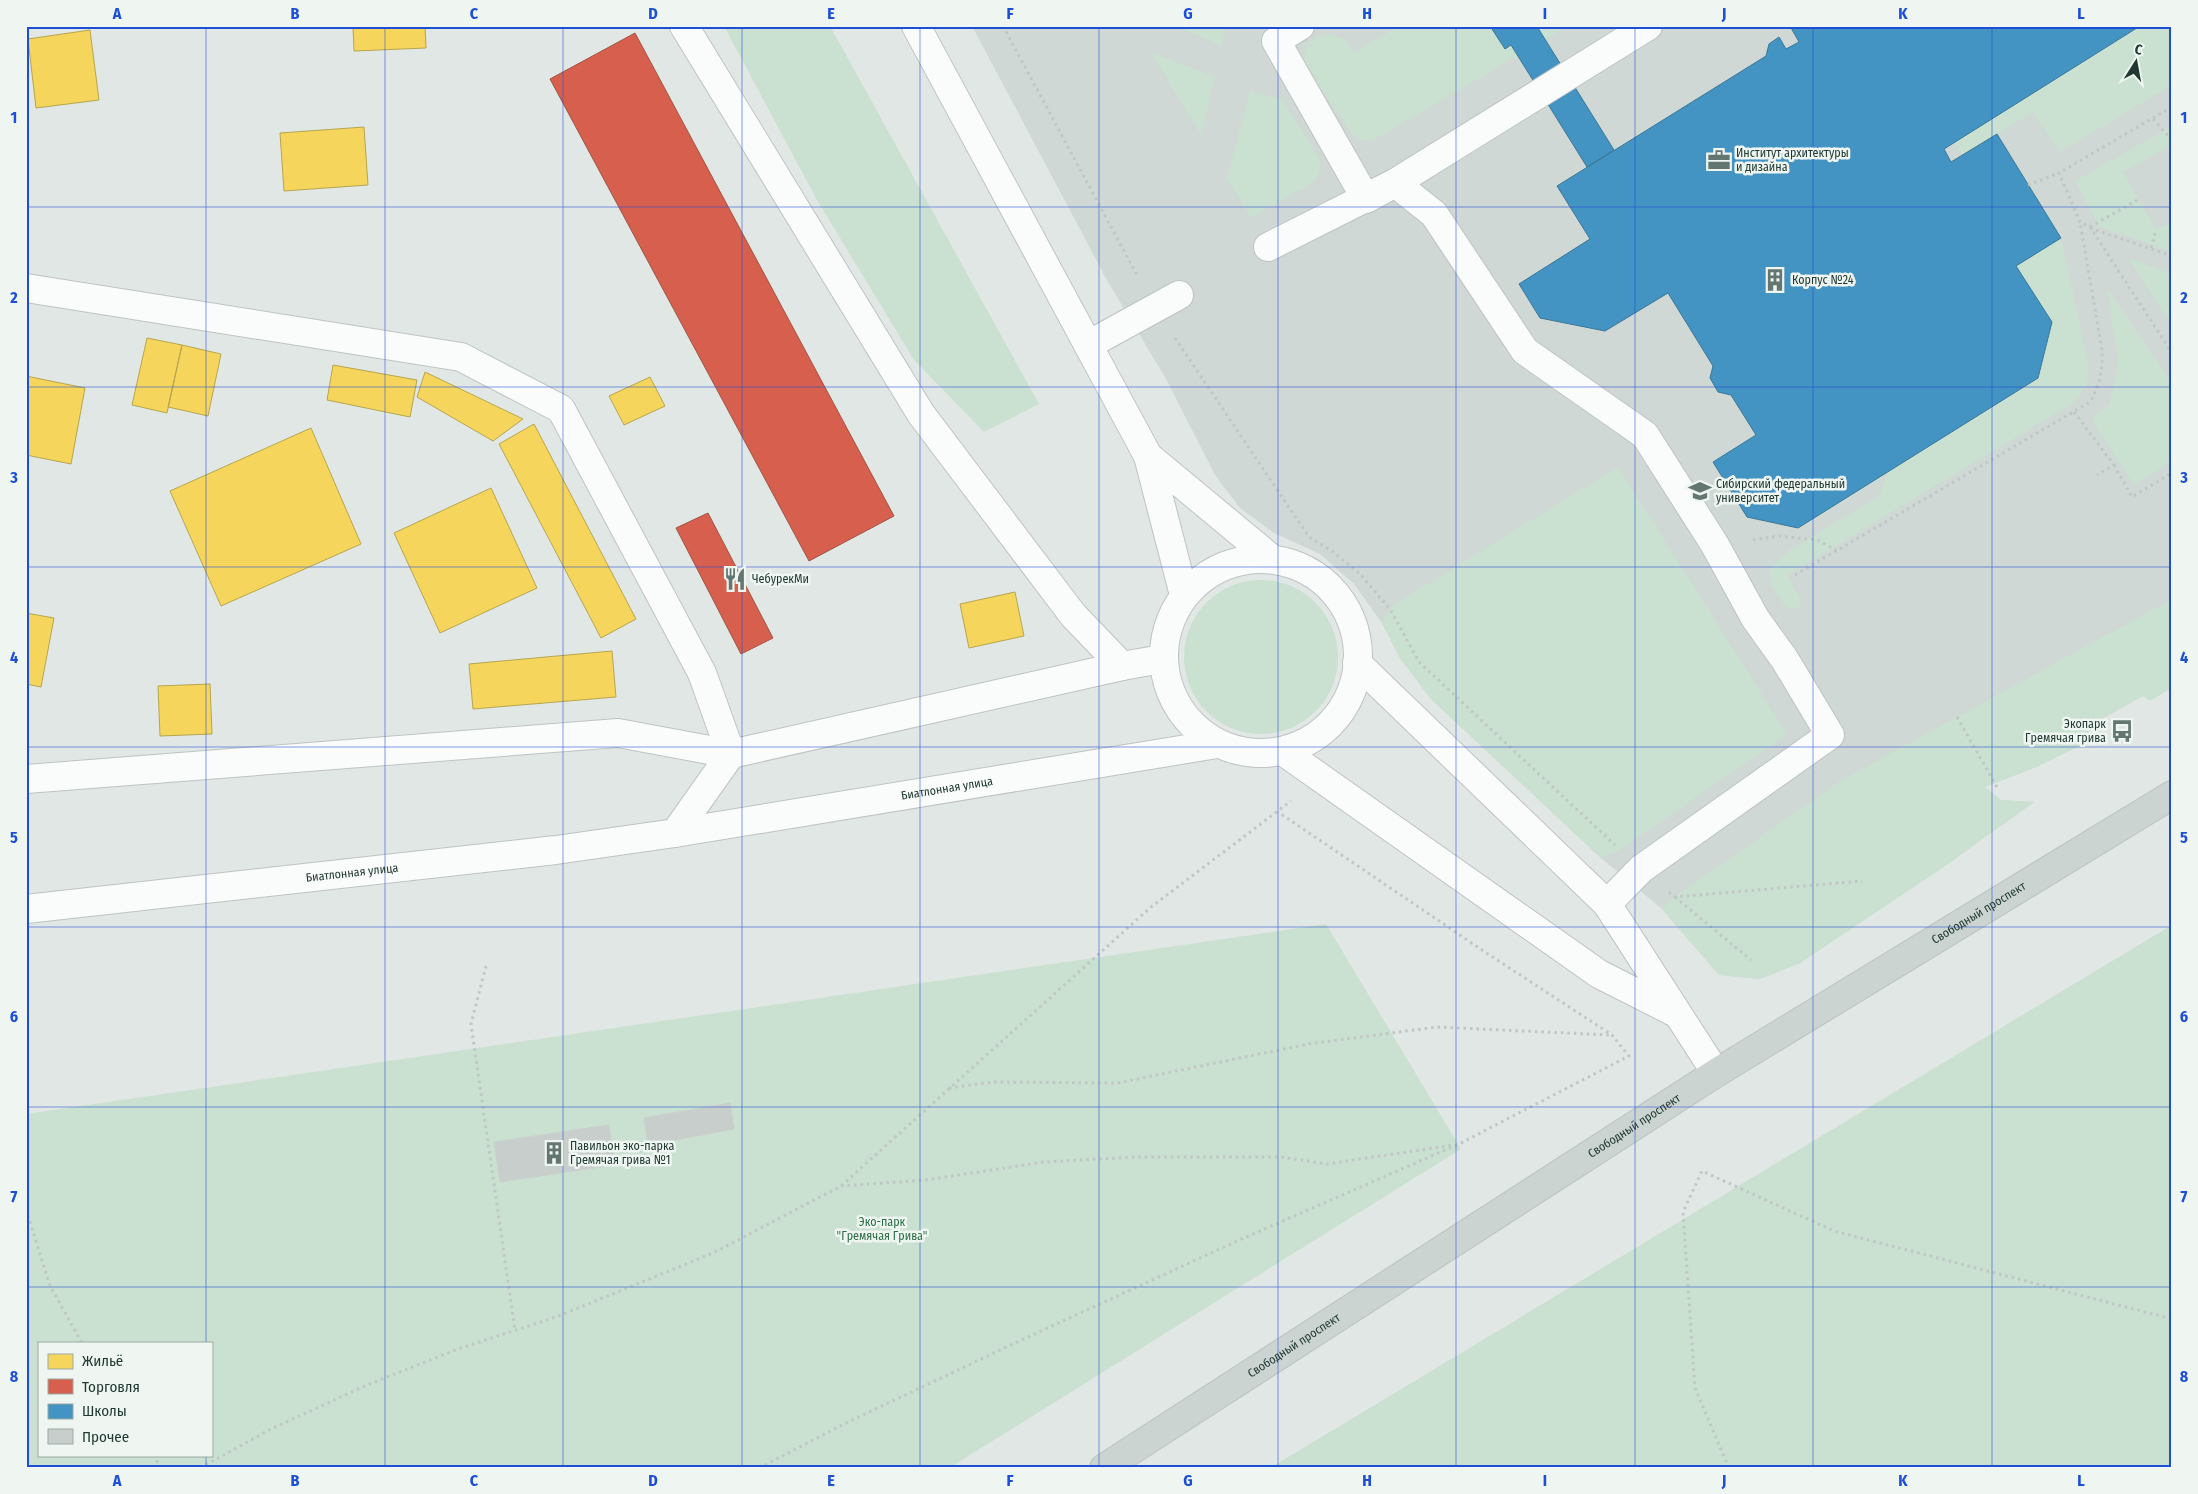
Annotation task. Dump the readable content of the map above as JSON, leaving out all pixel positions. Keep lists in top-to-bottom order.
{
  "streets": {
    "main road": ["Свободный проспект"],
    "street": ["Биатлонная улица"]
  },
  "parks": ["Эко-парк \"Гремячая Грива\""],
  "places": {
    "office": ["Институт архитектуры и дизайна"],
    "building": ["Корпус №24", "Павильон эко-парка Гремячая грива №1"],
    "school or university": ["Сибирский федеральный университет"],
    "restaurant": ["ЧебурекМи"],
    "bus stop": ["Экопарк Гремячая грива"]
  },
  "legend": [
    "Жильё",
    "Торговля",
    "Школы",
    "Прочее"
  ],
  "north": "top",
  "grid": {
    "columns": [
      "A",
      "B",
      "C",
      "D",
      "E",
      "F",
      "G",
      "H",
      "I",
      "J",
      "K",
      "L"
    ],
    "rows": [
      "1",
      "2",
      "3",
      "4",
      "5",
      "6",
      "7",
      "8"
    ]
  }
}
